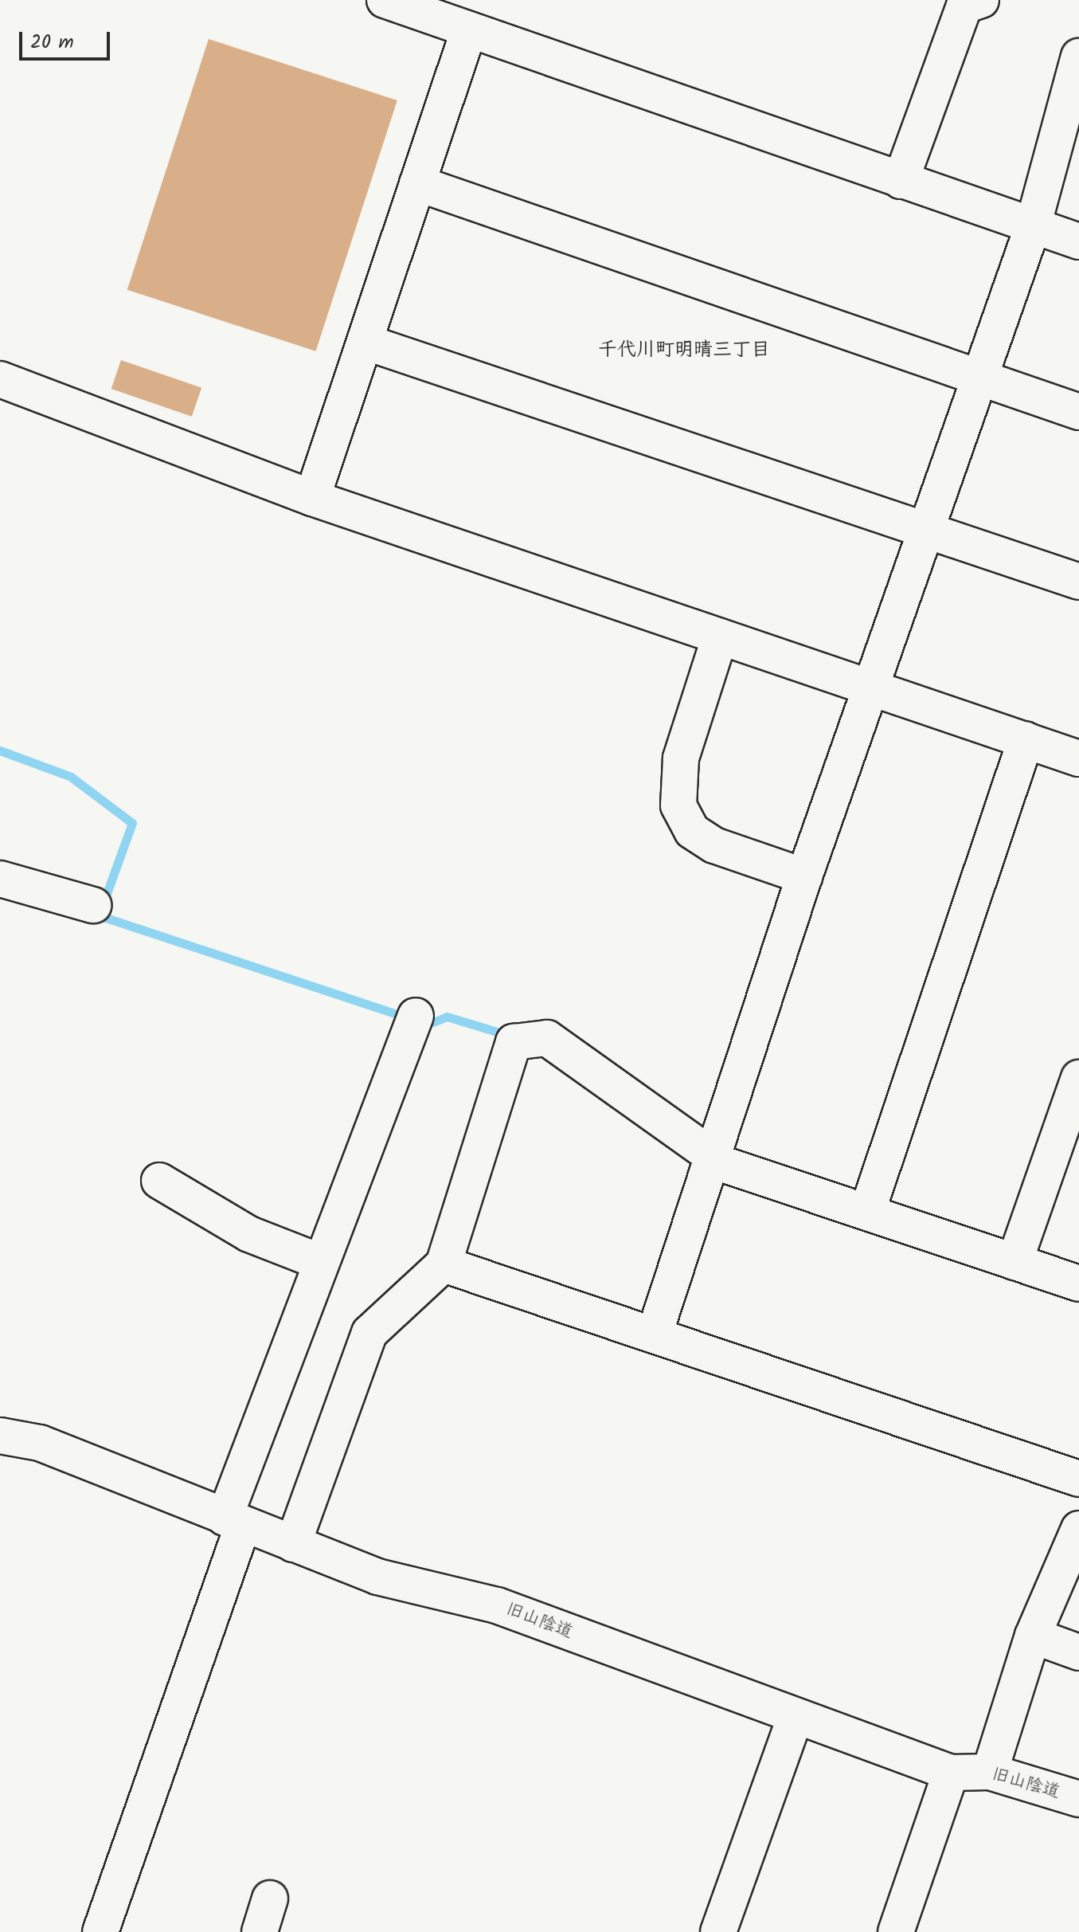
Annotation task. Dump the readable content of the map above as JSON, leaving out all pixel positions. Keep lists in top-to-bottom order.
{
  "streets": {
    "street": ["旧山陰道"]
  },
  "districts": ["千代川町明晴三丁目"],
  "scale_bar": "20 m"
}
